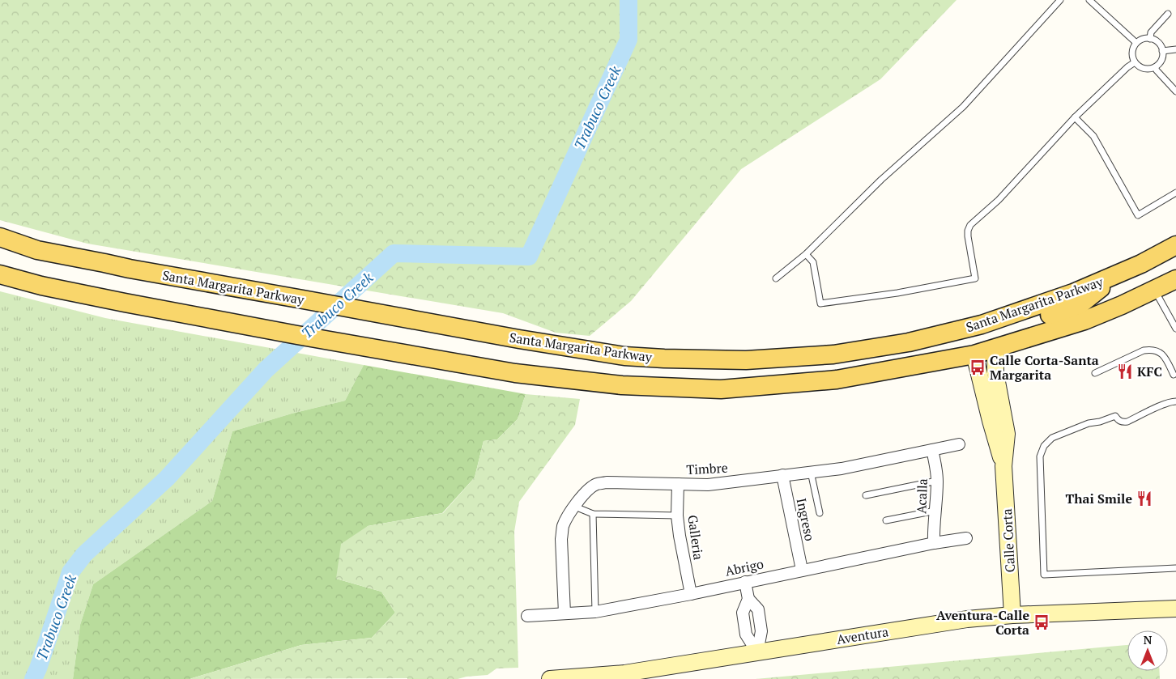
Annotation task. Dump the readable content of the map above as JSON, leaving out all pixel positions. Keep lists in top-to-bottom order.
{
  "streets": {
    "main road": ["Santa Margarita Parkway"],
    "street": [
      "Timbre",
      "Acalla",
      "Ingreso",
      "Galleria",
      "Calle Corta",
      "Abrigo",
      "Aventura"
    ]
  },
  "crossings": [
    ["Timbre", "Acalla"],
    ["Timbre", "Ingreso"],
    ["Timbre", "Galleria"],
    ["Timbre", "Abrigo"],
    ["Acalla", "Abrigo"],
    ["Ingreso", "Abrigo"],
    ["Galleria", "Abrigo"],
    ["Calle Corta", "Aventura"]
  ],
  "water": ["Trabuco Creek"],
  "places": {
    "bus stop": ["Calle Corta-Santa Margarita", "Aventura-Calle Corta"],
    "restaurant": ["KFC", "Thai Smile"]
  },
  "north": "top"
}
